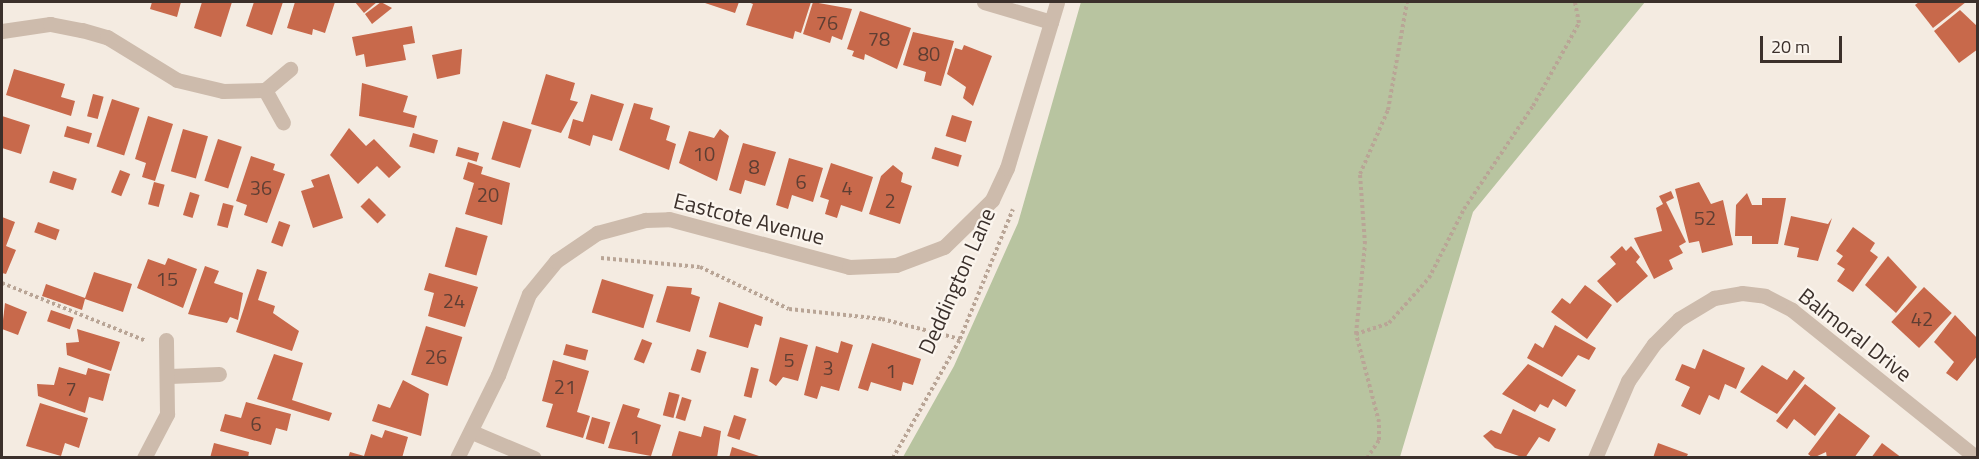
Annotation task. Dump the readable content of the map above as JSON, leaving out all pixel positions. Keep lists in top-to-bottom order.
{
  "streets": {
    "street": ["Eastcote Avenue", "Deddington Lane", "Balmoral Drive"]
  },
  "crossings": [
    ["Eastcote Avenue", "Deddington Lane"]
  ],
  "house_numbers": [
    "76",
    "78",
    "80",
    "10",
    "8",
    "6",
    "36",
    "4",
    "20",
    "2",
    "52",
    "15",
    "24",
    "42",
    "26",
    "5",
    "3",
    "1",
    "21",
    "7",
    "6",
    "1"
  ],
  "scale_bar": "20 m"
}
